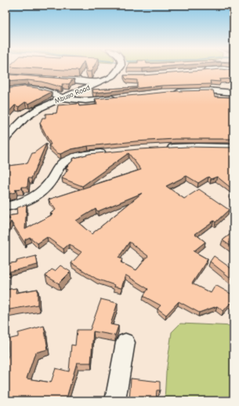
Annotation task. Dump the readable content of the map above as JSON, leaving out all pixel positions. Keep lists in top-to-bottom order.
{
  "streets": {
    "street": ["Mbuso Road"]
  }
}
